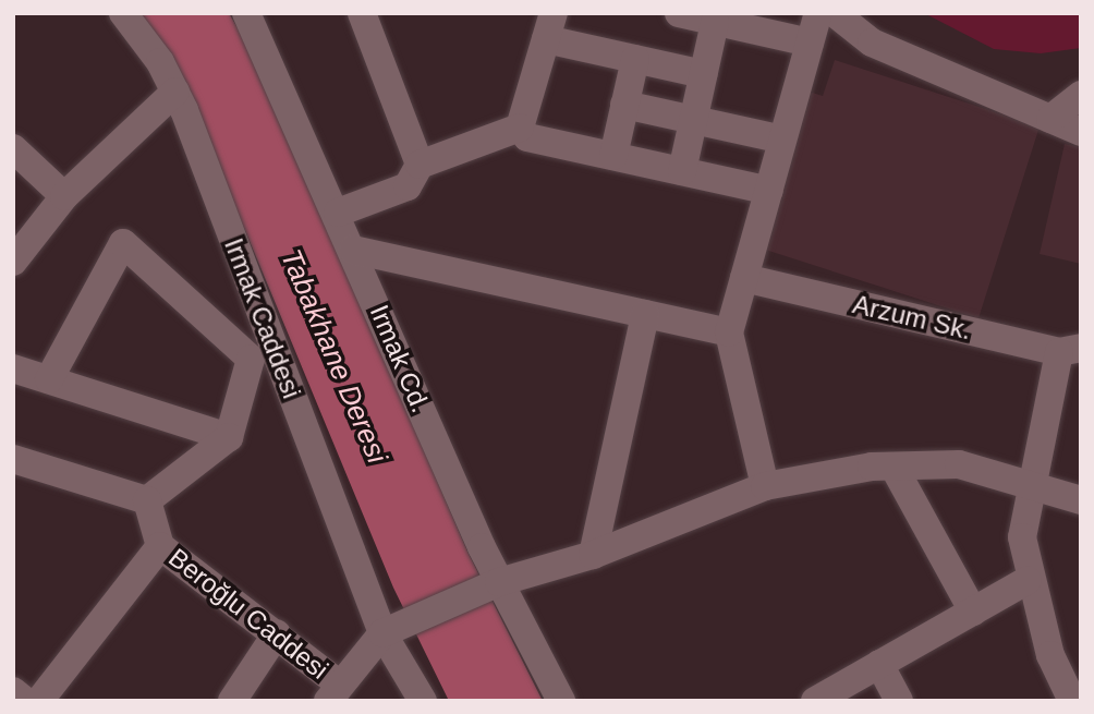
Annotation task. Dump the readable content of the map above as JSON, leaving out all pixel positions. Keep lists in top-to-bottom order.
{
  "streets": {
    "street": [
      "Arzum Sk.",
      "Irmak Caddesi",
      "Irmak Cd.",
      "Beroğlu Caddesi"
    ]
  },
  "water": ["Tabakhane Deresi"]
}
